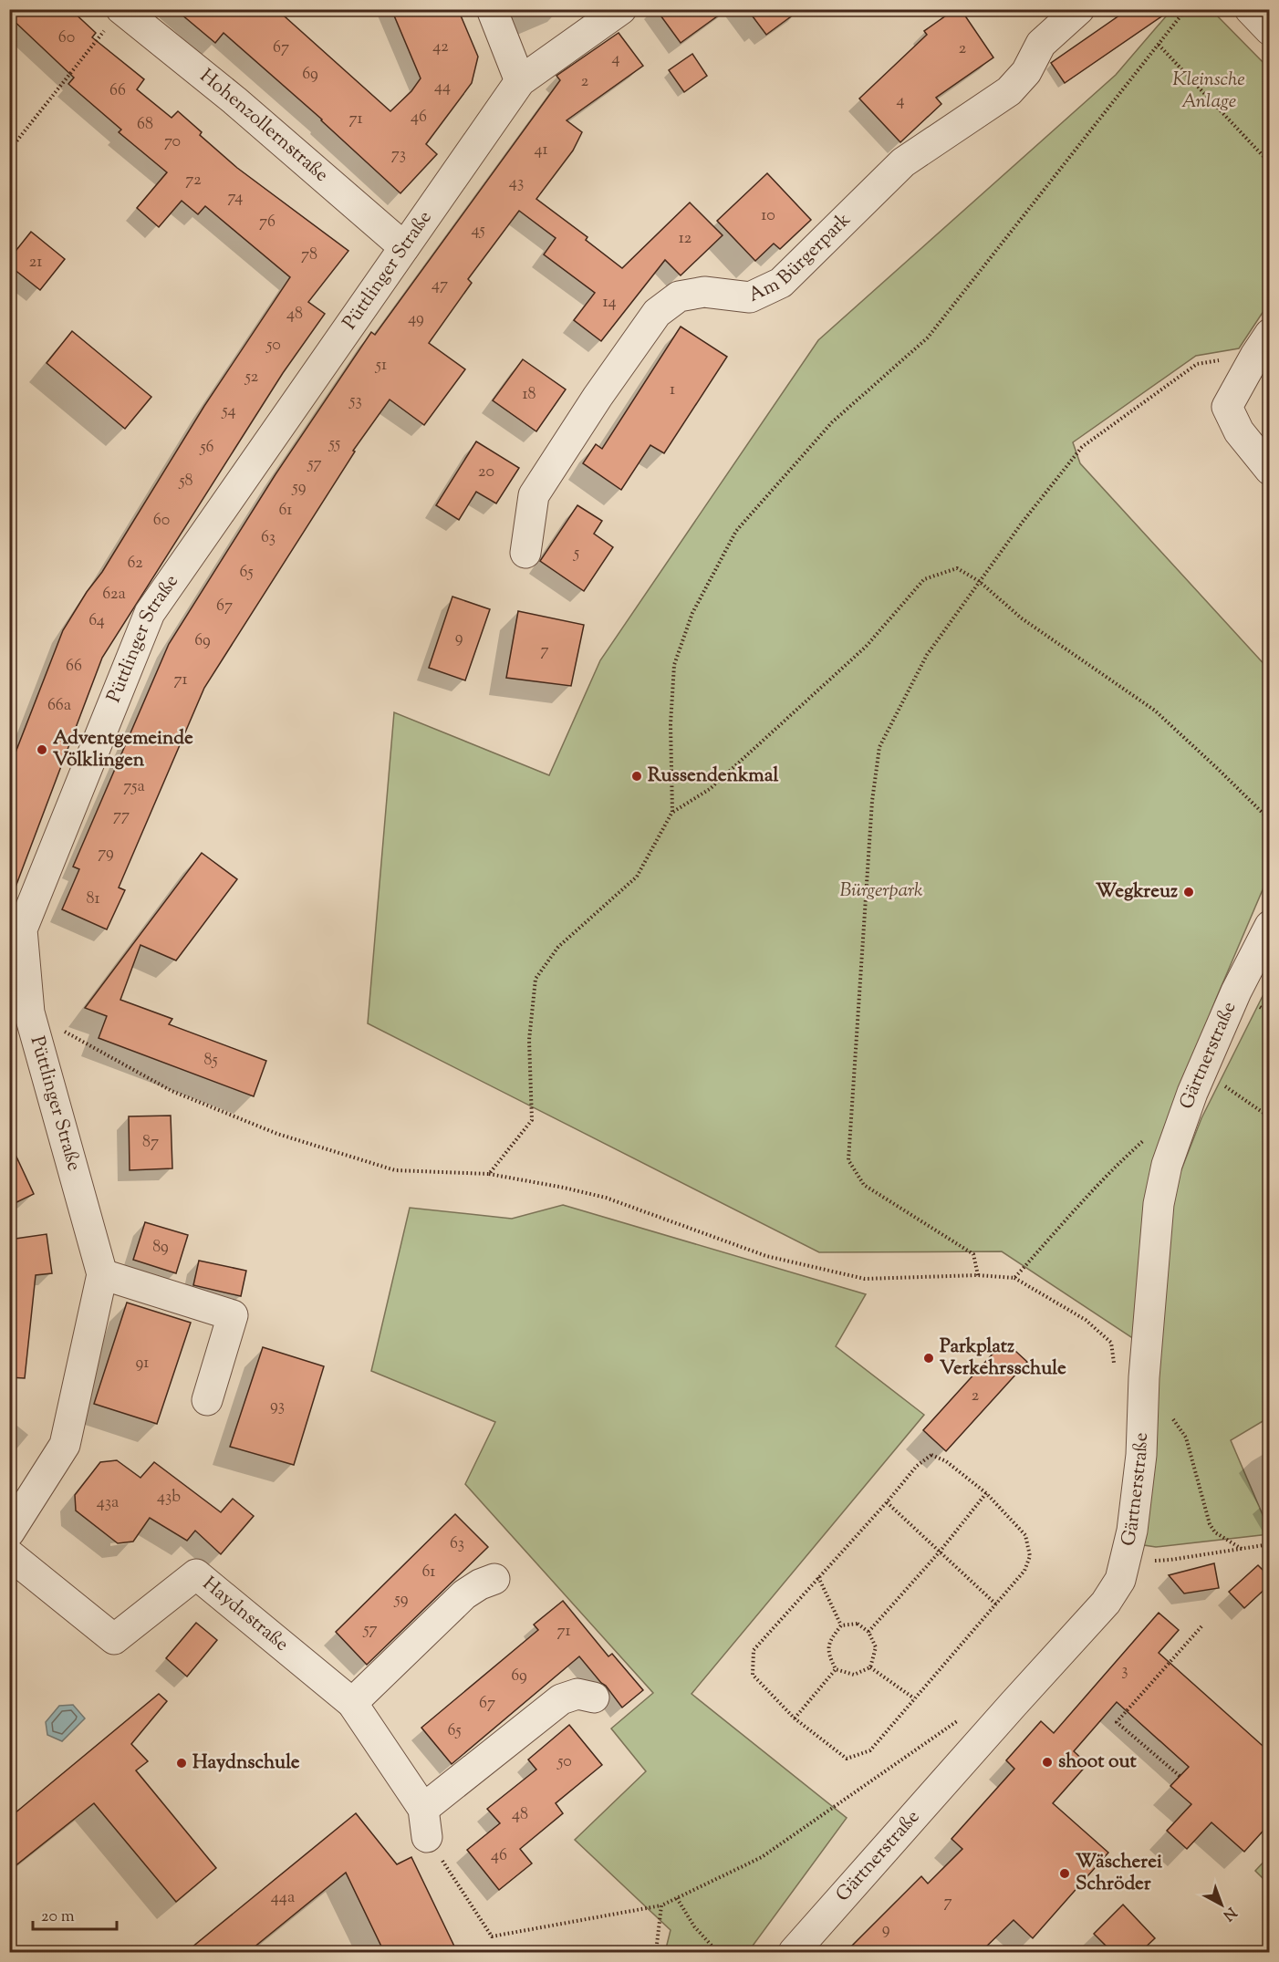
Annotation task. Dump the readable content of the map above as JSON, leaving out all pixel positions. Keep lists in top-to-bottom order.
{
  "streets": {
    "street": [
      "Hohenzollernstraße",
      "Am Bürgerpark",
      "Püttlinger Straße",
      "Gärtnerstraße",
      "Haydnstraße"
    ]
  },
  "crossings": [
    ["Hohenzollernstraße", "Püttlinger Straße"]
  ],
  "parks": ["Kleinsche Anlage", "Bürgerpark"],
  "places": [
    "Adventgemeinde Völklingen",
    "Russendenkmal",
    "Wegkreuz",
    "Parkplatz Verkehrsschule",
    "shoot out",
    "Haydnschule",
    "Wäscherei Schröder"
  ],
  "house_numbers": [
    "60",
    "42",
    "67",
    "2",
    "4",
    "69",
    "2",
    "44",
    "66",
    "4",
    "46",
    "71",
    "68",
    "70",
    "41",
    "73",
    "72",
    "43",
    "74",
    "10",
    "76",
    "45",
    "12",
    "78",
    "21",
    "47",
    "14",
    "48",
    "49",
    "50",
    "51",
    "52",
    "1",
    "18",
    "53",
    "54",
    "55",
    "56",
    "57",
    "20",
    "58",
    "59",
    "61",
    "60",
    "63",
    "5",
    "62",
    "65",
    "62a",
    "67",
    "64",
    "9",
    "69",
    "7",
    "66",
    "71",
    "66a",
    "75a",
    "77",
    "79",
    "81",
    "85",
    "87",
    "89",
    "91",
    "2",
    "93",
    "43b",
    "43a",
    "63",
    "61",
    "59",
    "57",
    "71",
    "3",
    "69",
    "67",
    "65",
    "50",
    "48",
    "46",
    "44a",
    "7",
    "9"
  ],
  "scale_bar": "20 m",
  "north": "bottom right"
}
